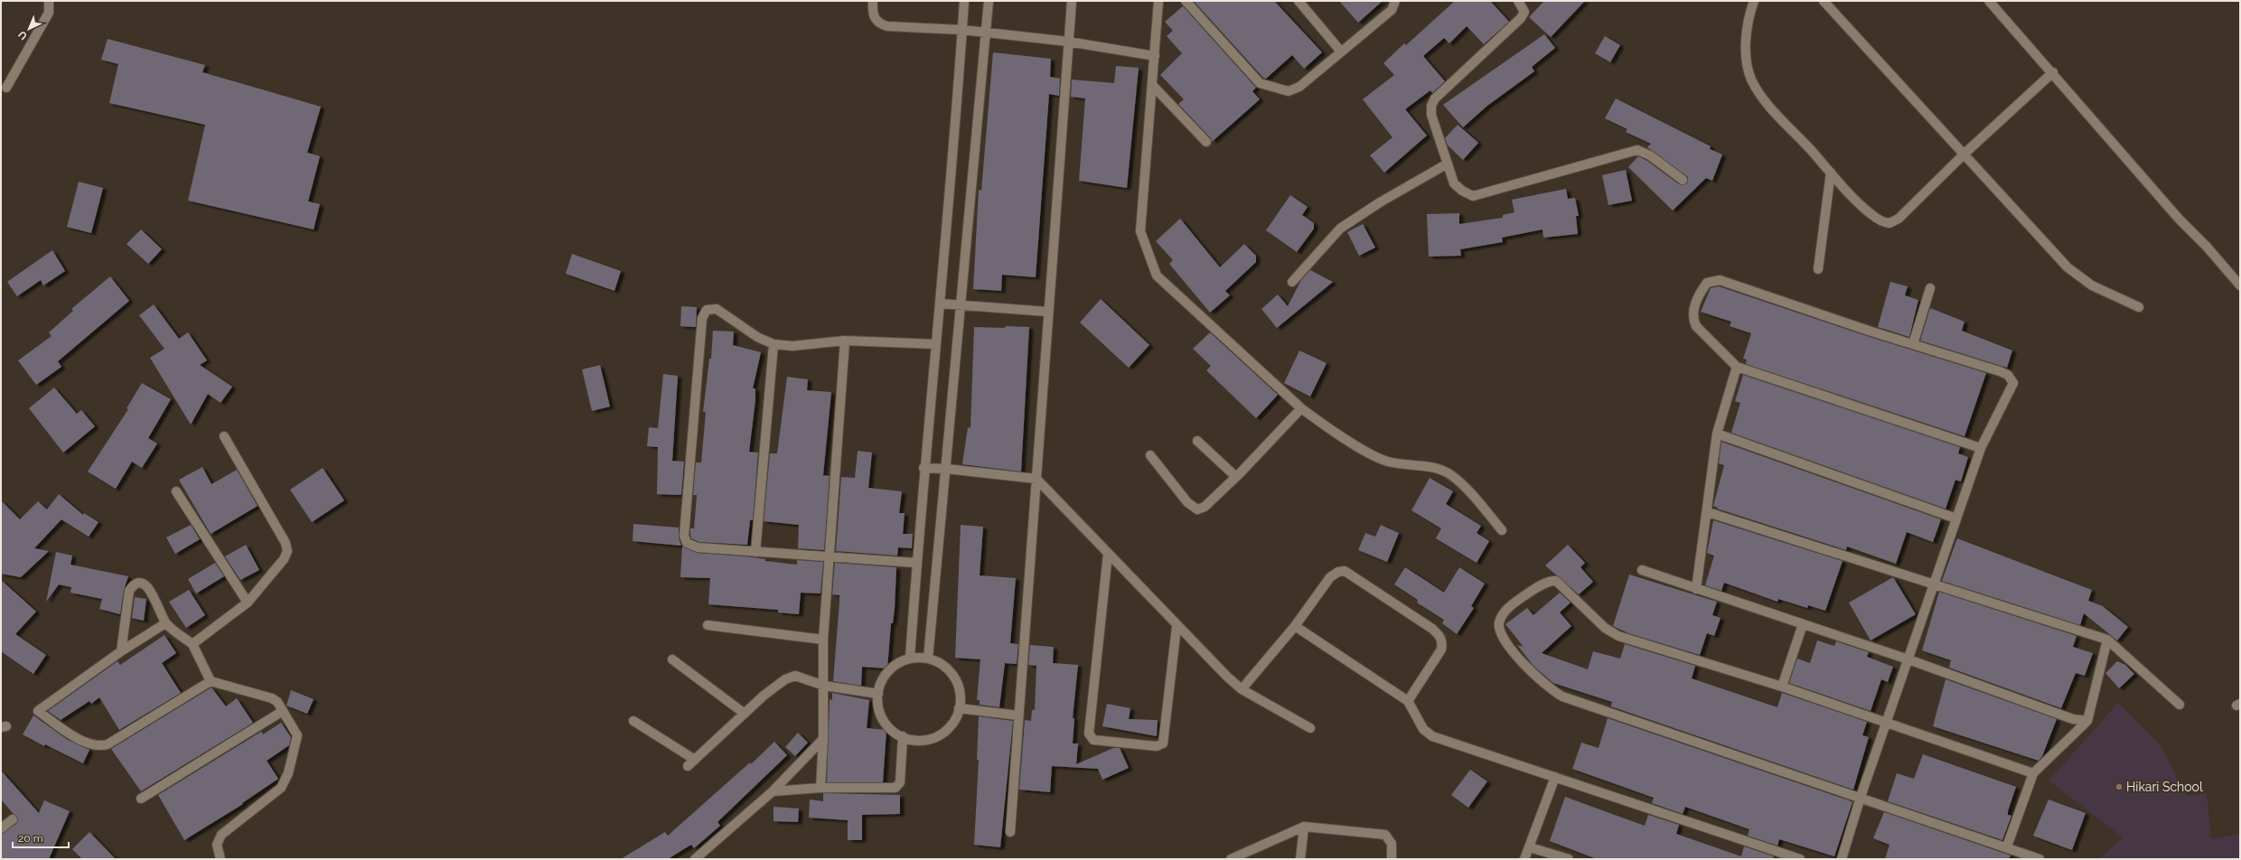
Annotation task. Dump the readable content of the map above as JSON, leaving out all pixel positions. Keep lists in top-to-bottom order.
{
  "places": ["Hikari School"],
  "scale_bar": "20 m",
  "north": "bottom left"
}
